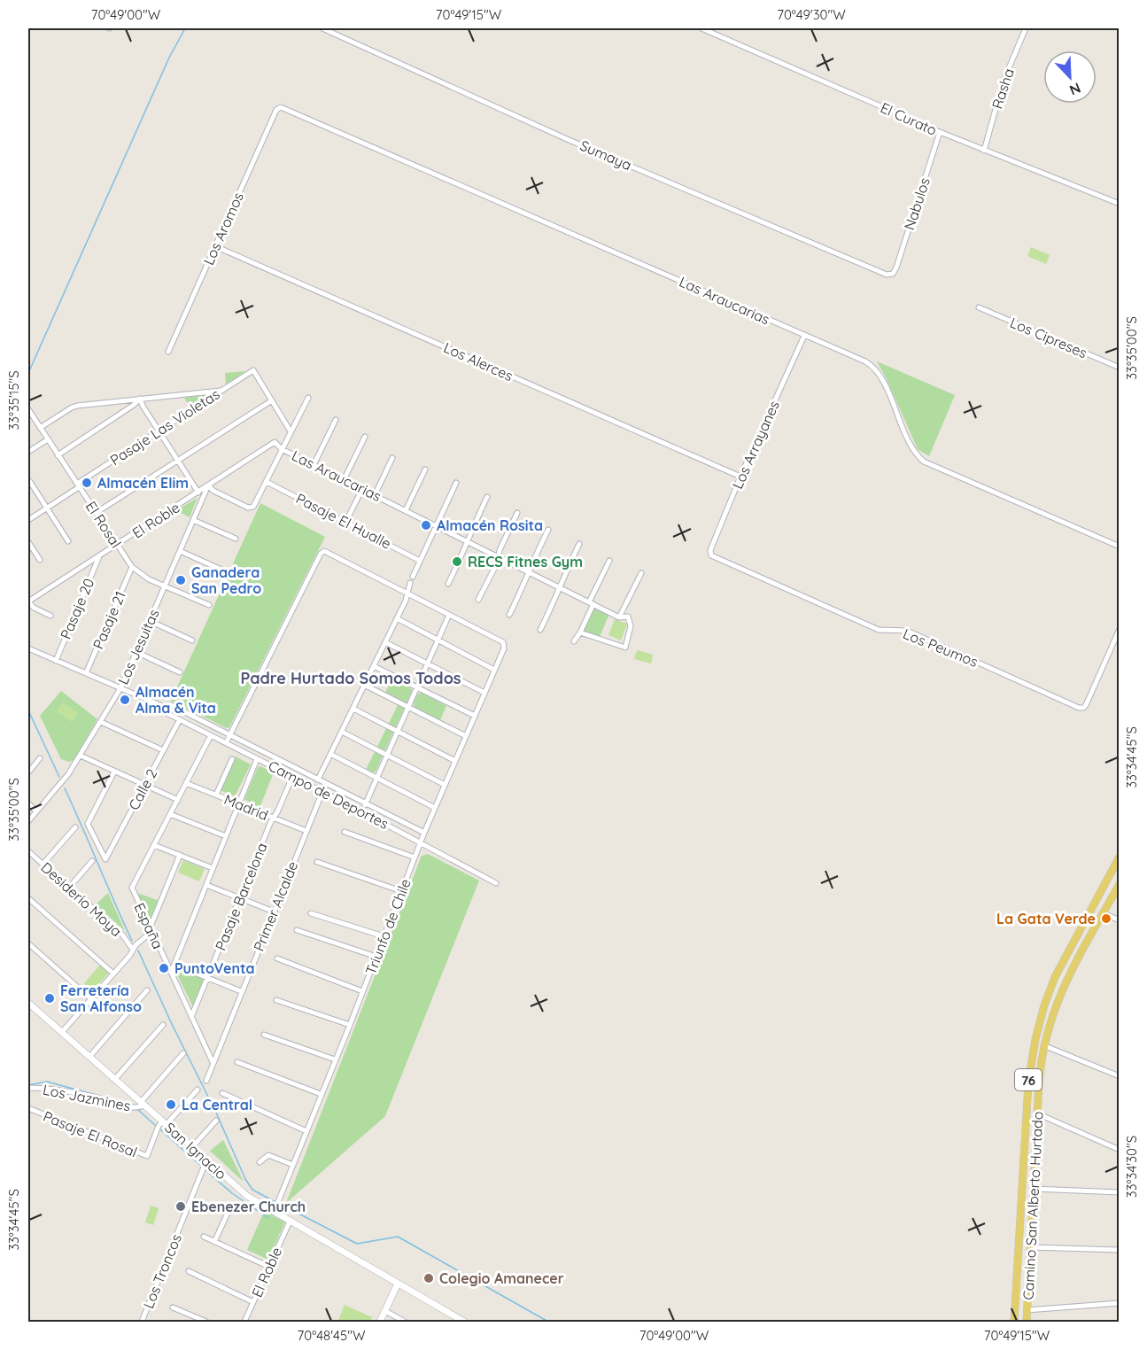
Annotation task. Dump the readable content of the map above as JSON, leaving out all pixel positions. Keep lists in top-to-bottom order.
{
  "streets": {
    "main road": ["76", "San Ignacio", "Camino San Alberto Hurtado"],
    "street": [
      "Rasha",
      "El Curato",
      "Sumaya",
      "Nabulos",
      "Los Aromos",
      "Las Araucarias",
      "Los Cipreses",
      "Los Alerces",
      "Pasaje Las Violetas",
      "Los Arrayanes",
      "El Roble",
      "Pasaje El Hualle",
      "El Rosal",
      "Pasaje 20",
      "Pasaje 21",
      "Los Jesuitas",
      "Los Peumos",
      "Calle 2",
      "Campo de Deportes",
      "Madrid",
      "Pasaje Barcelona",
      "Desiderio Moya",
      "Primer Alcalde",
      "España",
      "Triunfo de Chile",
      "Los Jazmines",
      "Pasaje El Rosal",
      "Los Troncos"
    ]
  },
  "crossings": [
    ["Rasha", "El Curato"],
    ["El Curato", "Nabulos"],
    ["Sumaya", "Nabulos"],
    ["Los Aromos", "Las Araucarias"],
    ["Los Aromos", "Los Alerces"],
    ["Las Araucarias", "Los Arrayanes"],
    ["Las Araucarias", "El Roble"],
    ["Los Alerces", "Los Arrayanes"],
    ["Pasaje Las Violetas", "El Rosal"],
    ["Los Arrayanes", "Los Peumos"],
    ["El Roble", "El Rosal"],
    ["El Roble", "Pasaje 20"],
    ["El Roble", "Los Jesuitas"],
    ["El Roble", "San Ignacio"],
    ["El Rosal", "Pasaje 21"],
    ["El Rosal", "Los Jesuitas"],
    ["Pasaje 20", "Campo de Deportes"],
    ["Pasaje 21", "Campo de Deportes"],
    ["Los Jesuitas", "Campo de Deportes"],
    ["Calle 2", "Campo de Deportes"],
    ["Campo de Deportes", "Pasaje Barcelona"],
    ["Campo de Deportes", "Primer Alcalde"],
    ["Campo de Deportes", "España"],
    ["Campo de Deportes", "Triunfo de Chile"],
    ["Madrid", "Pasaje Barcelona"],
    ["Madrid", "Primer Alcalde"],
    ["Madrid", "España"],
    ["Pasaje Barcelona", "España"],
    ["Desiderio Moya", "España"],
    ["Desiderio Moya", "San Ignacio"],
    ["Primer Alcalde", "España"],
    ["Triunfo de Chile", "San Ignacio"],
    ["Los Jazmines", "San Ignacio"],
    ["Pasaje El Rosal", "San Ignacio"],
    ["San Ignacio", "Los Troncos"]
  ],
  "districts": ["Padre Hurtado Somos Todos"],
  "places": [
    "Almacén Elim",
    "Almacén Rosita",
    "RECS Fitnes Gym",
    "Ganadera San Pedro",
    "Almacén Alma & Vita",
    "La Gata Verde",
    "PuntoVenta",
    "Ferretería San Alfonso",
    "La Central",
    "Ebenezer Church",
    "Colegio Amanecer"
  ],
  "north": "bottom right",
  "coordinates": [
    "70°49'00\"W",
    "70°49'15\"W",
    "70°49'30\"W",
    "33°35'00\"S",
    "33°35'15\"S",
    "33°34'45\"S",
    "33°34'30\"S",
    "70°48'45\"W"
  ]
}
